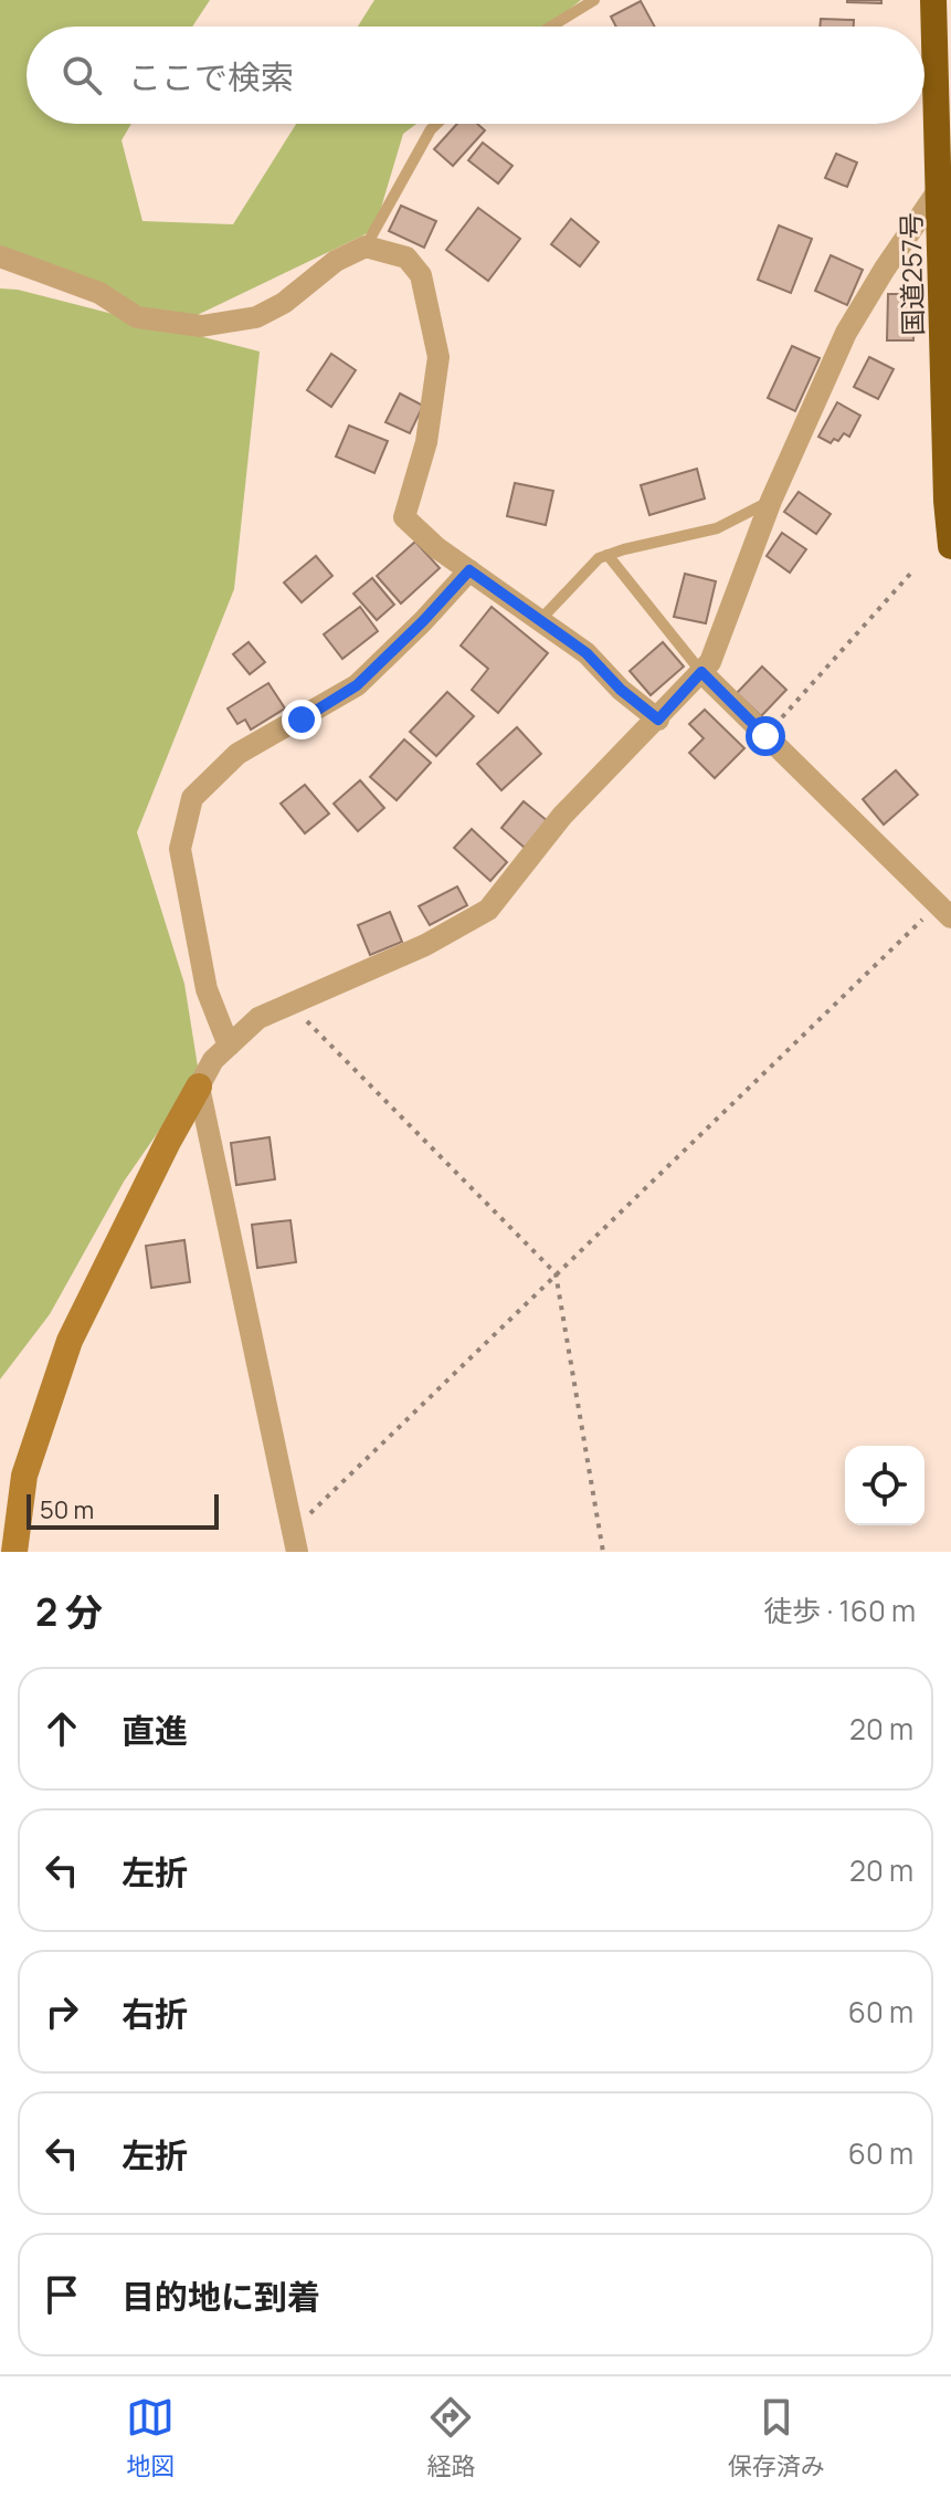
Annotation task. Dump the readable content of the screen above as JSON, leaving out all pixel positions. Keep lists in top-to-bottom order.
{
  "streets": {
    "highway": ["国道257号"]
  },
  "scale_bar": "50 m",
  "page": {
    "search": "ここで検索",
    "scale": "50 m",
    "heading": ["2 分", "徒歩 · 160 m"],
    "list": [
      ["直進", "20 m"],
      ["左折", "20 m"],
      ["右折", "60 m"],
      ["左折", "60 m"],
      "目的地に到着"
    ],
    "nav": ["地図", "経路", "保存済み"]
  }
}
